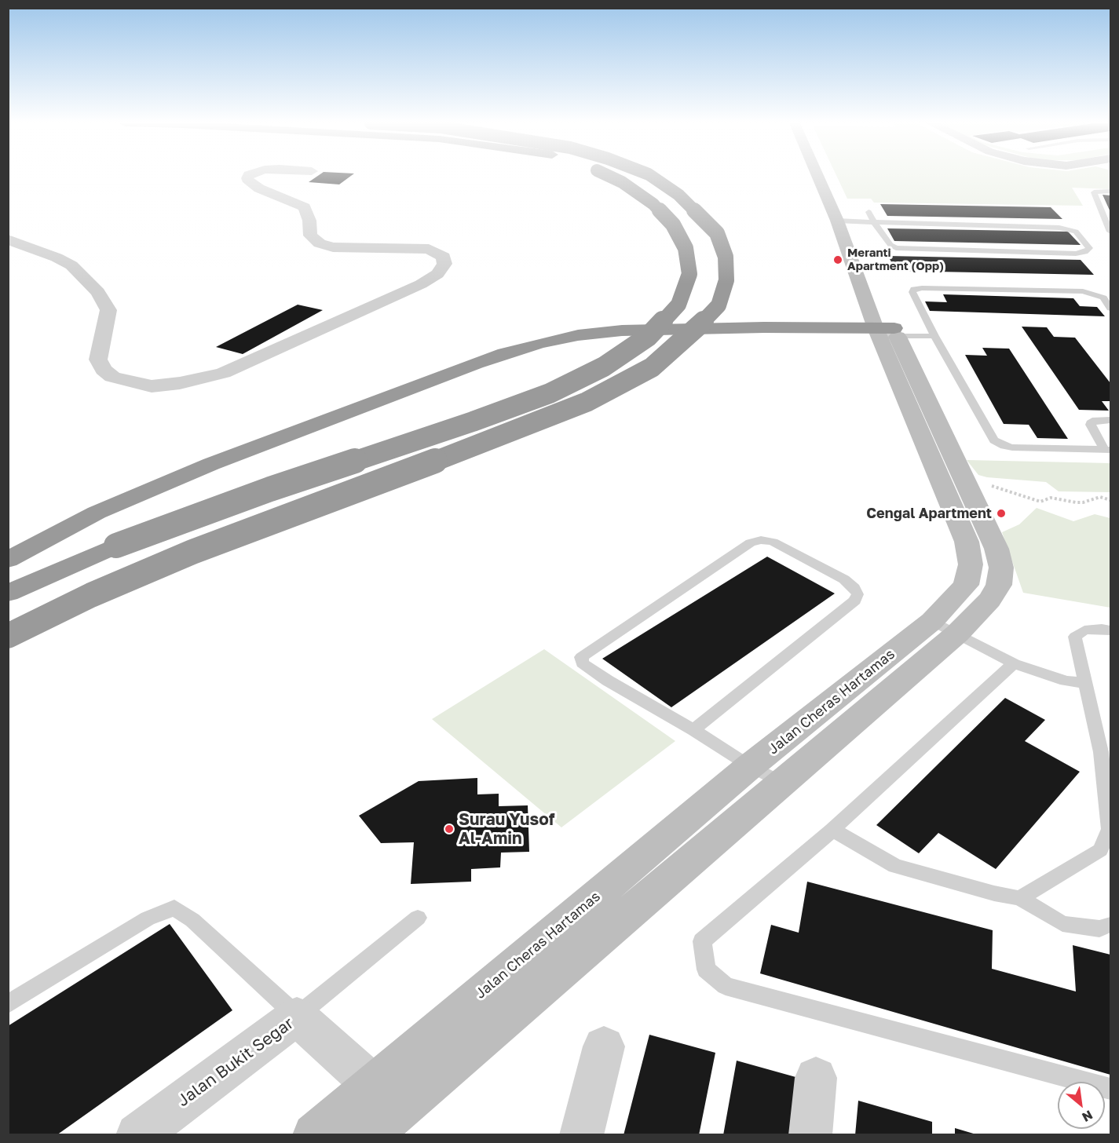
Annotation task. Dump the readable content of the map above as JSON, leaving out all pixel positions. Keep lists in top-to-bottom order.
{
  "streets": {
    "street": ["Jalan Cheras Hartamas", "Jalan Bukit Segar"]
  },
  "crossings": [
    ["Jalan Cheras Hartamas", "Jalan Bukit Segar"]
  ],
  "places": ["Meranti Apartment (Opp)", "Cengal Apartment", "Surau Yusof Al-Amin"],
  "north": "bottom right"
}
